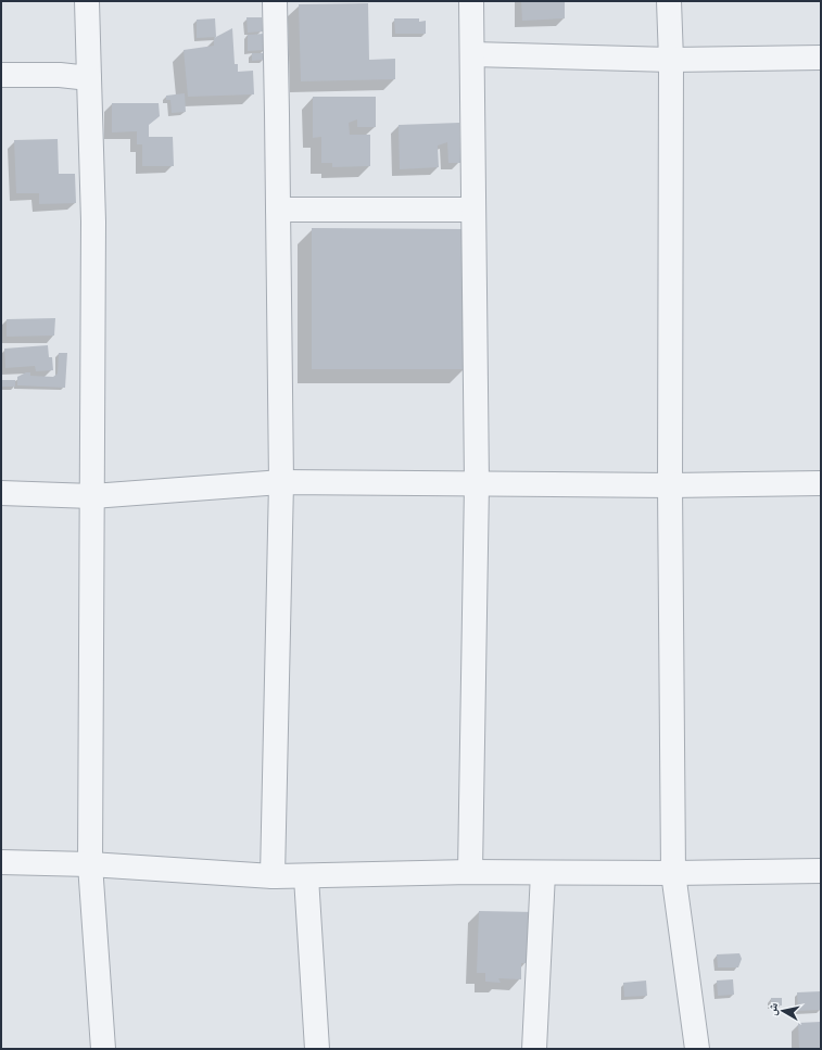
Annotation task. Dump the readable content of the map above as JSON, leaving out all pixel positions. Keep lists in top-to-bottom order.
{
  "north": "left"
}
